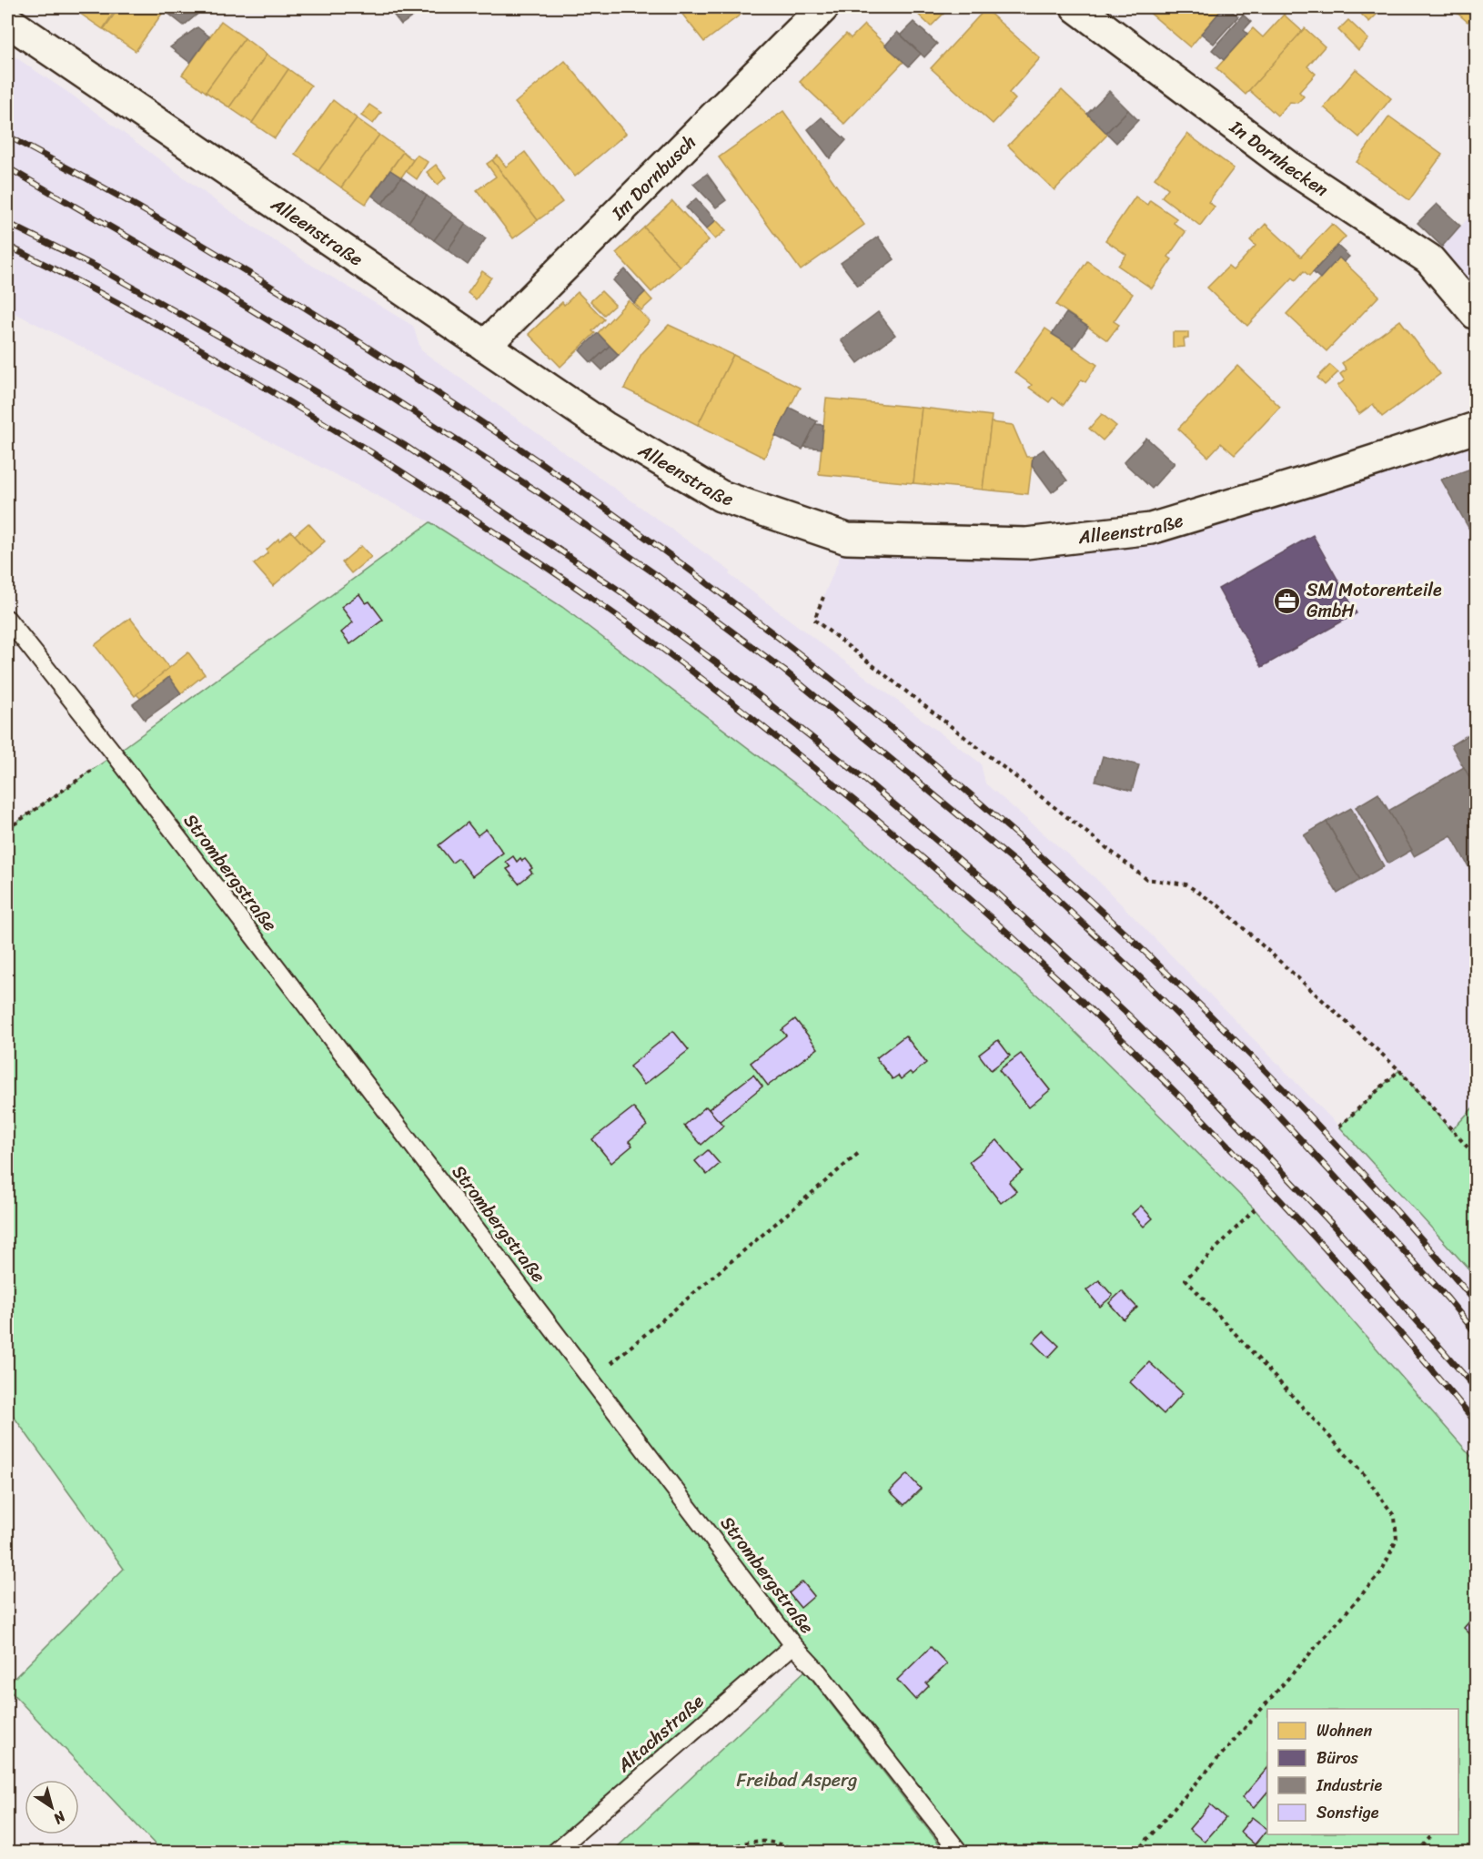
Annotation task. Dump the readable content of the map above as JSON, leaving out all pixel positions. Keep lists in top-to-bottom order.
{
  "streets": {
    "street": ["In Dornhecken", "Im Dornbusch", "Alleenstraße"],
    "lane": ["Strombergstraße", "Altachstraße"]
  },
  "crossings": [
    ["Im Dornbusch", "Alleenstraße"],
    ["Strombergstraße", "Altachstraße"]
  ],
  "parks": ["Freibad Asperg"],
  "places": {
    "office": ["SM Motorenteile GmbH"]
  },
  "legend": [
    "Wohnen",
    "Büros",
    "Industrie",
    "Sonstige"
  ],
  "north": "bottom right"
}
